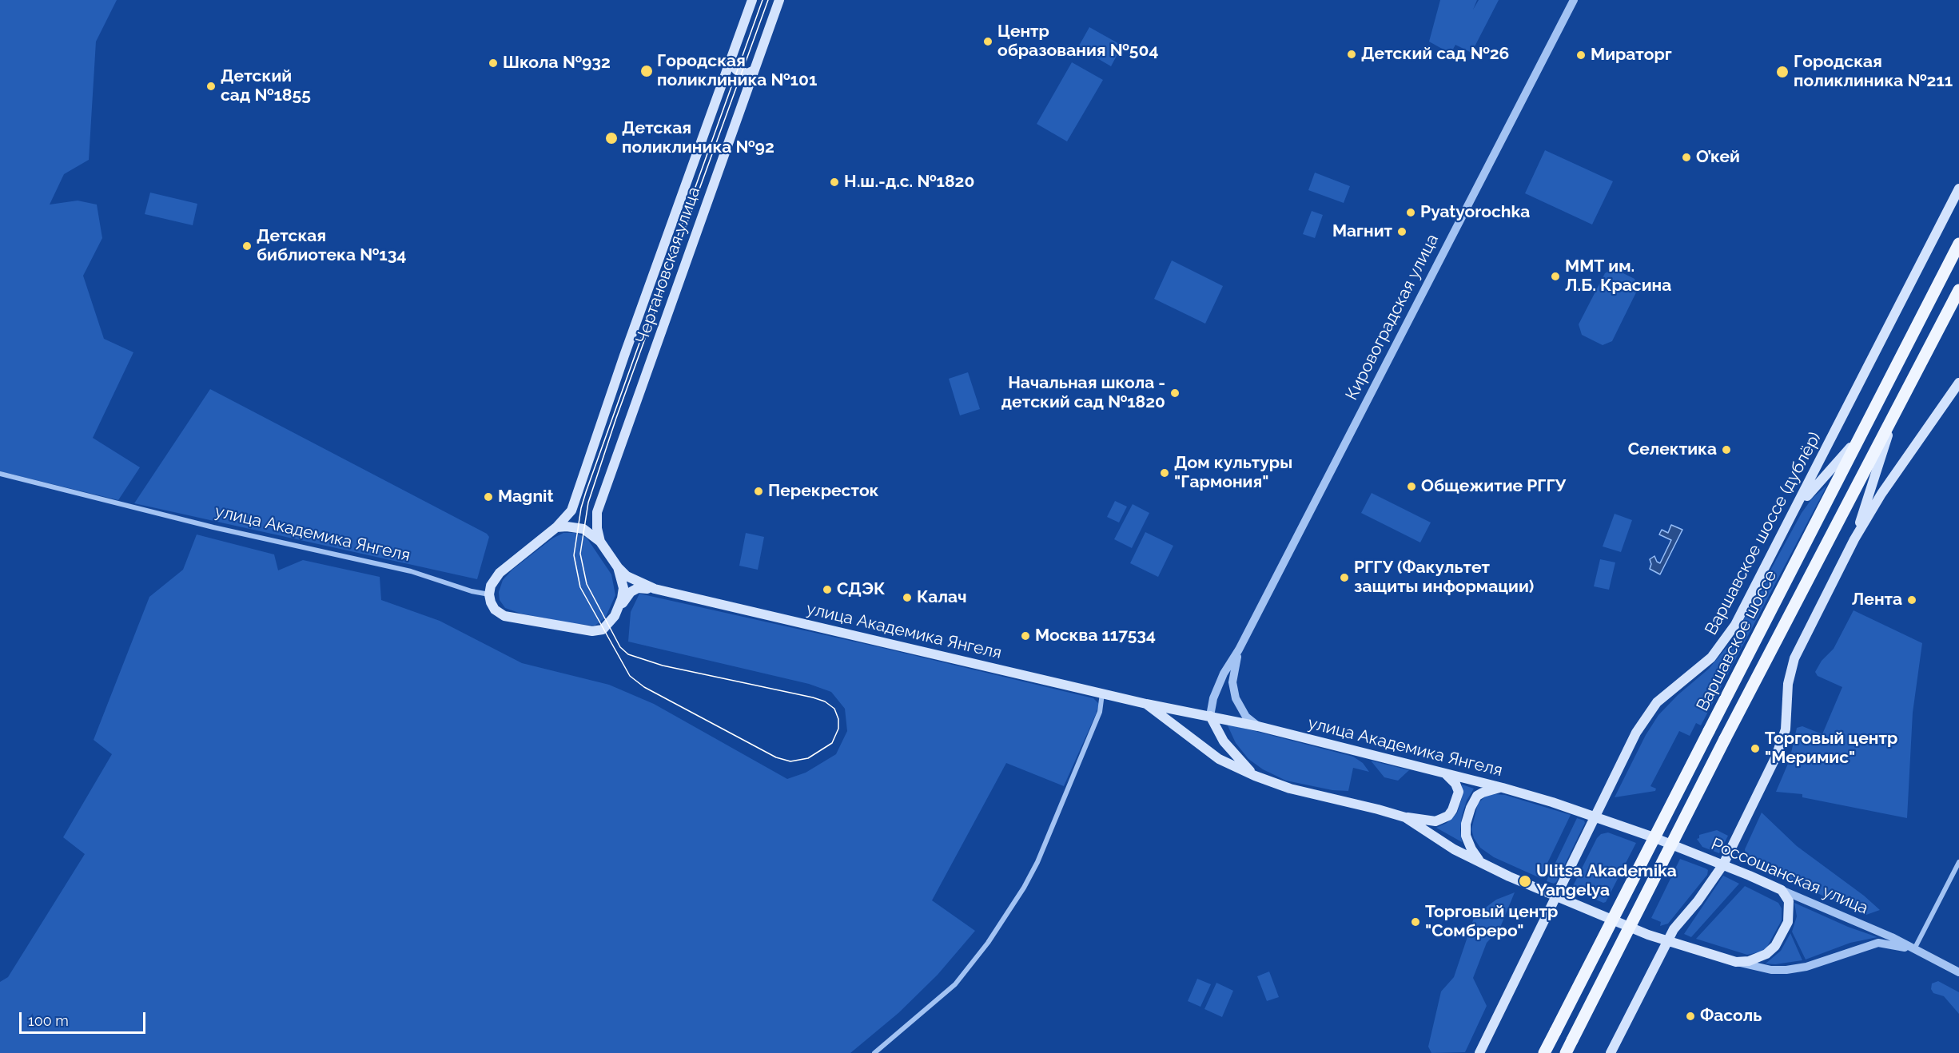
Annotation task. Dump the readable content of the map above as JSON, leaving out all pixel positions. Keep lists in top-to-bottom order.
{
  "streets": {
    "main road": [
      "Чертановская улица",
      "улица Академика Янгеля",
      "Варшавское шоссе (дублёр)",
      "Варшавское шоссе",
      "Россошанская улица"
    ],
    "street": ["Кировоградская улица"]
  },
  "crossings": [
    ["Чертановская улица", "улица Академика Янгеля"],
    ["Кировоградская улица", "улица Академика Янгеля"],
    ["улица Академика Янгеля", "Варшавское шоссе (дублёр)"],
    ["улица Академика Янгеля", "Россошанская улица"]
  ],
  "places": [
    "Центр образования №504",
    "Детский сад №26",
    "Мираторг",
    "Школа №932",
    "Городская поликлиника №101",
    "Городская поликлиника №211",
    "Детский сад №1855",
    "Детская поликлиника №92",
    "О’кей",
    "Н.ш.-д.с. №1820",
    "Pyatyorochka",
    "Магнит",
    "Детская библиотека №134",
    "ММТ им. Л.Б. Красина",
    "Начальная школа - детский сад №1820",
    "Селектика",
    "Дом культуры \"Гармония\"",
    "Общежитие РГГУ",
    "Перекресток",
    "Magnit",
    "РГГУ (Факультет защиты информации)",
    "СДЭК",
    "Калач",
    "Лента",
    "Москва 117534",
    "Торговый центр \"Меримис\"",
    "Ulitsa Akademika Yangelya",
    "Торговый центр \"Сомбреро\"",
    "Фасоль"
  ],
  "scale_bar": "100 m"
}
